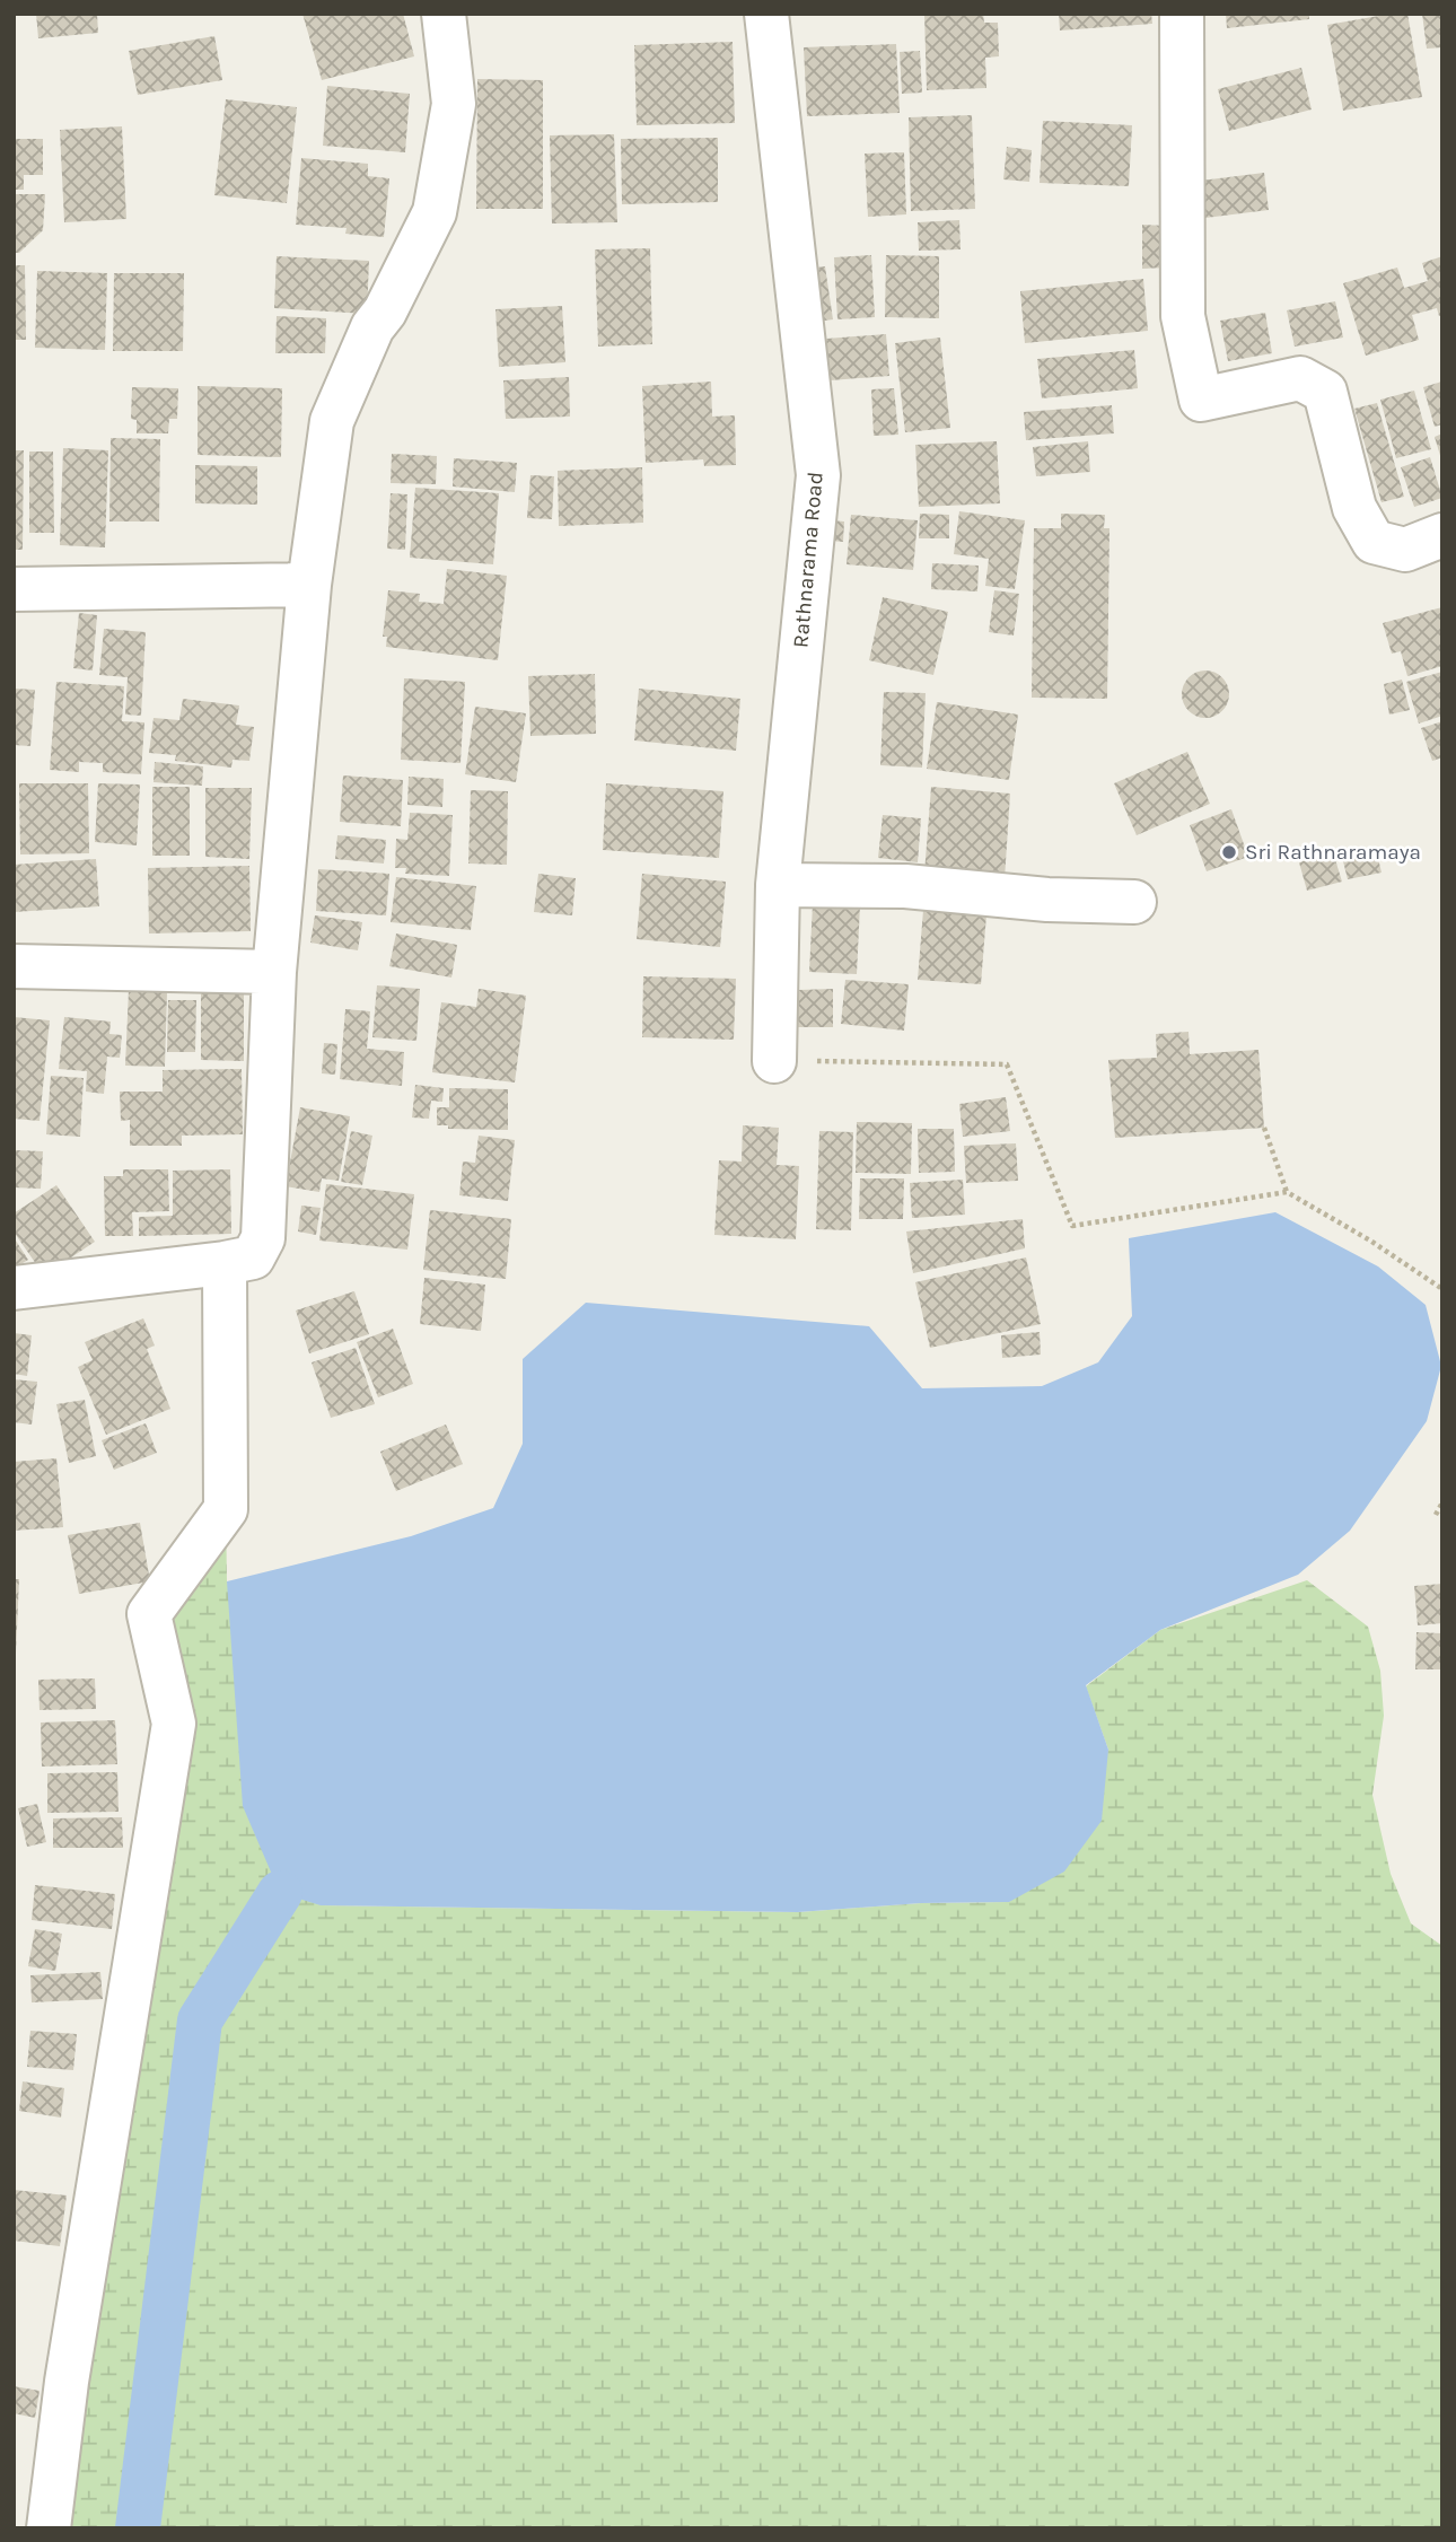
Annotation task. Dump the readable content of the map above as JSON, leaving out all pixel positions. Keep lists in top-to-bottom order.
{
  "streets": {
    "street": ["Rathnarama Road"]
  },
  "places": ["Sri Rathnaramaya"]
}
